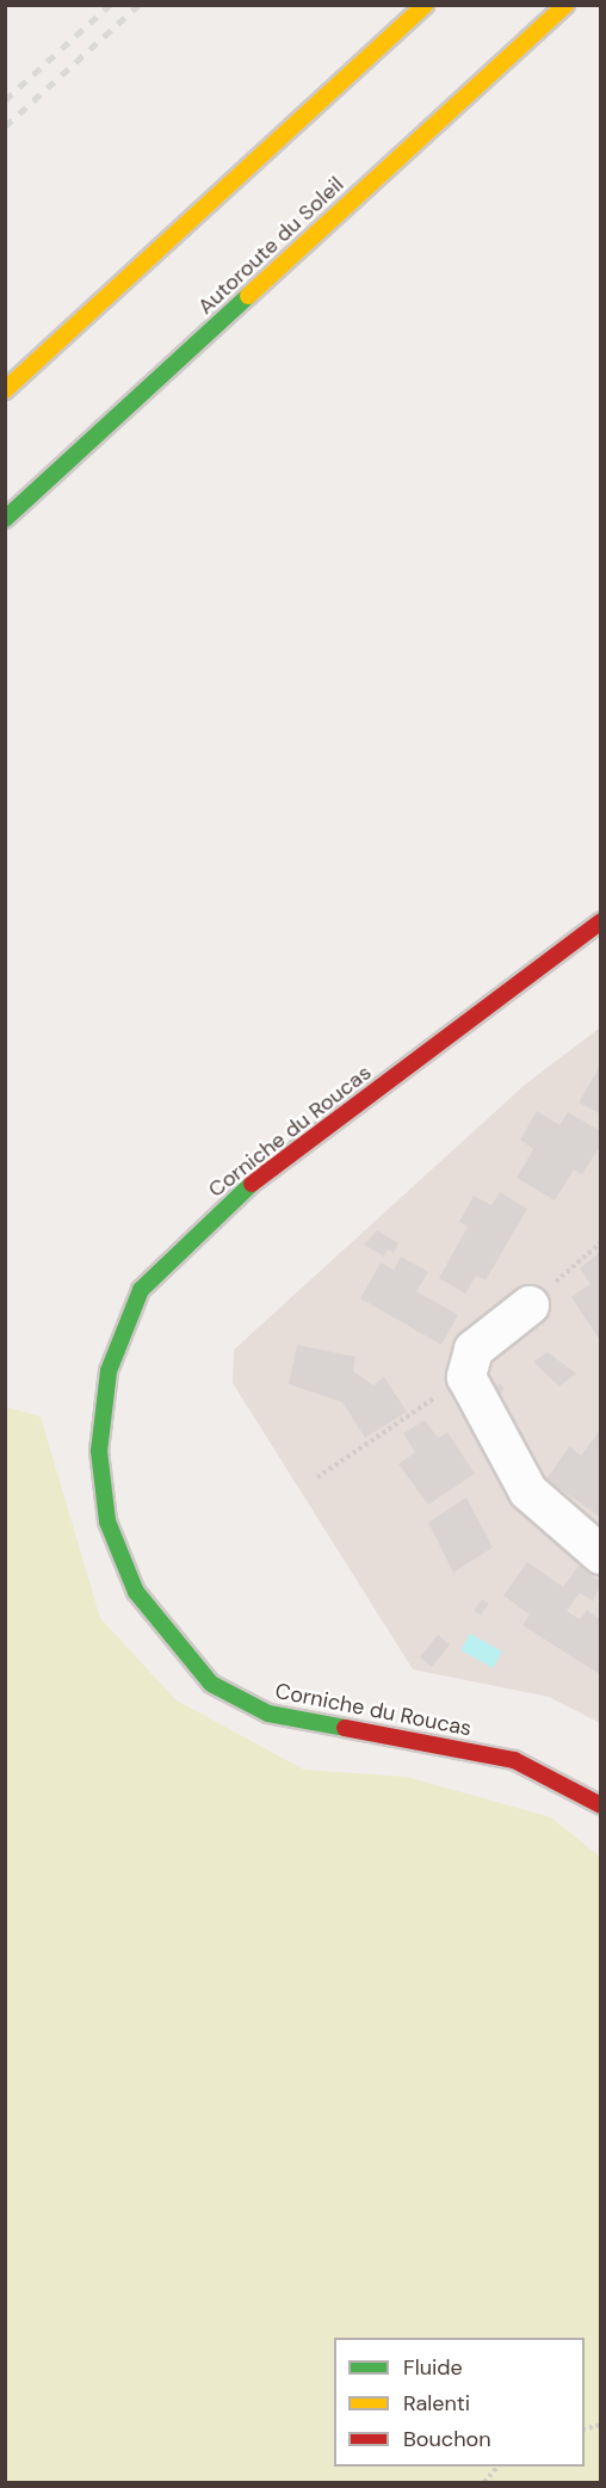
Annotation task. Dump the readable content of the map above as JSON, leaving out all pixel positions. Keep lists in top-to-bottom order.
{
  "streets": {
    "main road": ["Autoroute du Soleil", "Corniche du Roucas"]
  },
  "legend": ["Fluide", "Ralenti", "Bouchon"]
}
